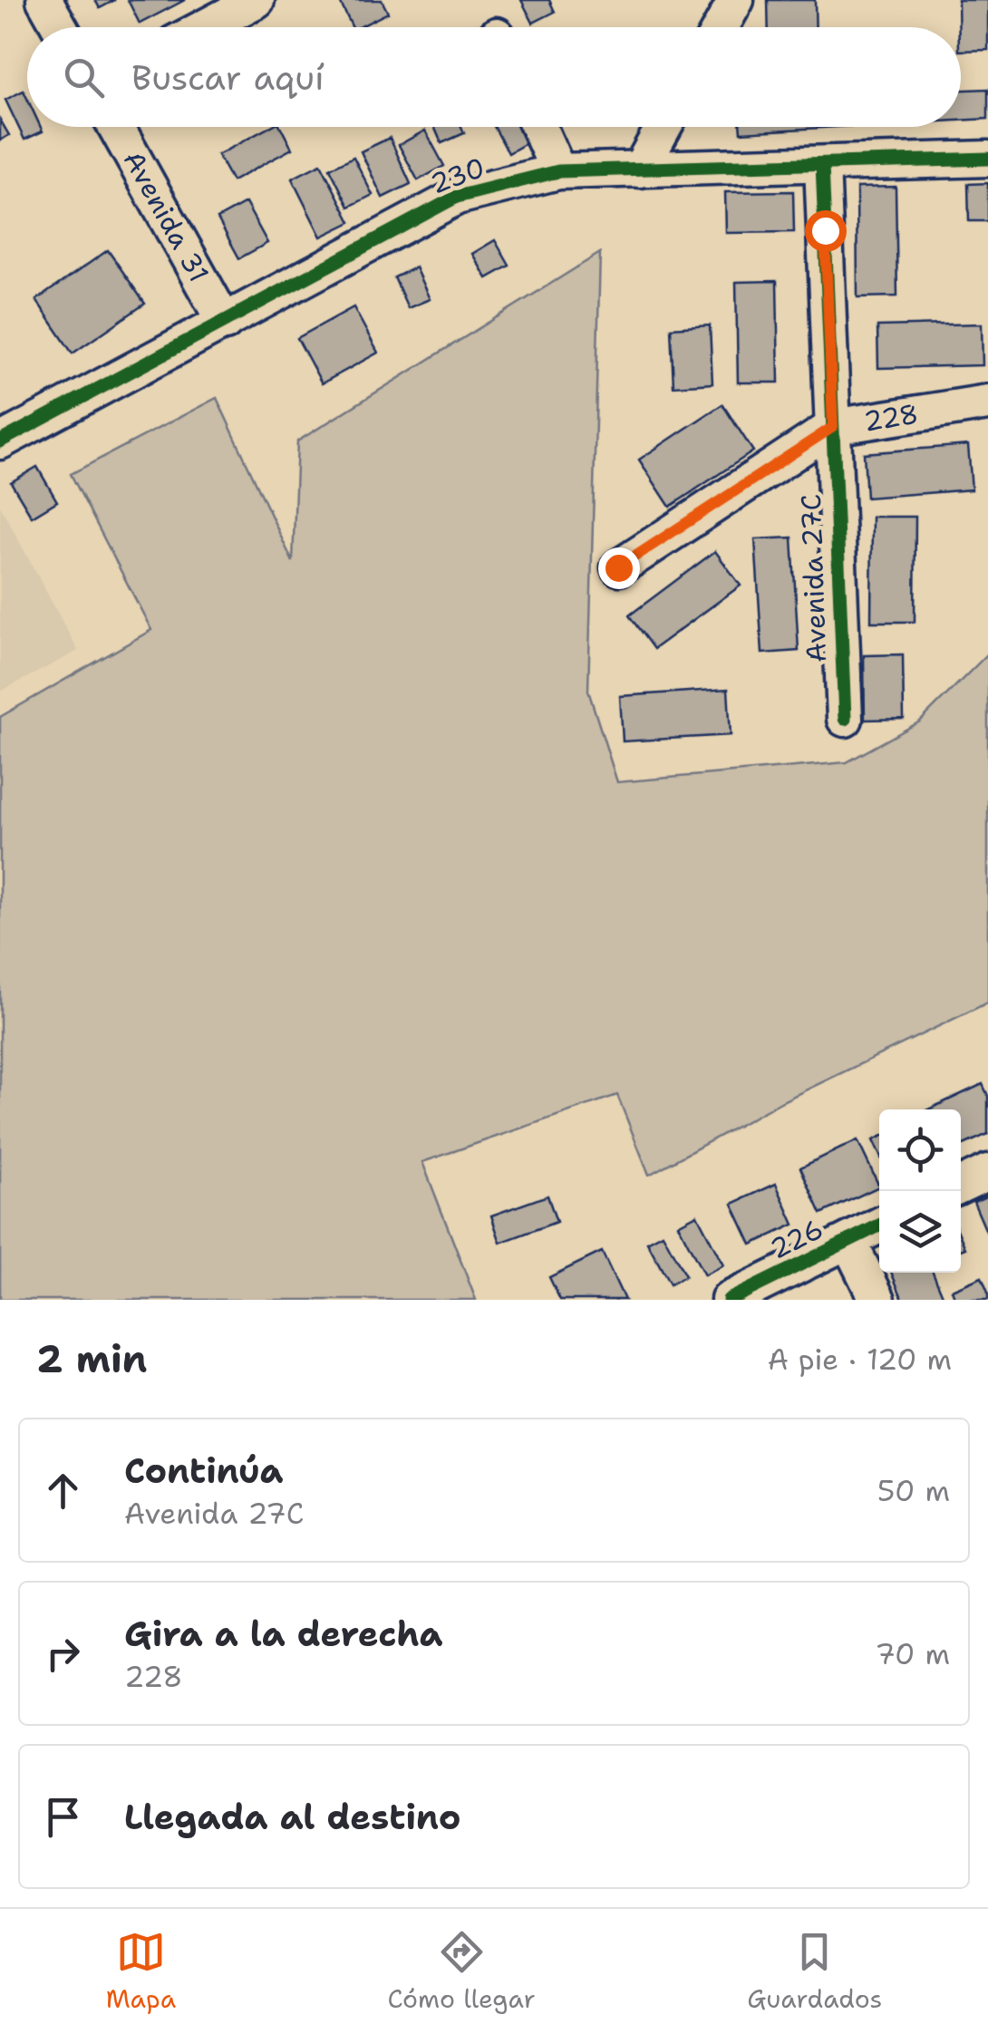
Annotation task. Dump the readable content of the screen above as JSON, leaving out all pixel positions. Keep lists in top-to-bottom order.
{
  "streets": {
    "street": [
      "230",
      "Avenida 31",
      "228",
      "Avenida 27C",
      "226"
    ]
  },
  "crossings": [
    ["230", "Avenida 31"],
    ["230", "Avenida 27C"],
    ["228", "Avenida 27C"]
  ],
  "page": {
    "search": "Buscar aquí",
    "heading": ["2 min", "A pie · 120 m"],
    "list": [
      ["Continúa", "Avenida 27C", "50 m"],
      ["Gira a la derecha", "228", "70 m"],
      "Llegada al destino"
    ],
    "nav": ["Mapa", "Cómo llegar", "Guardados"]
  }
}
